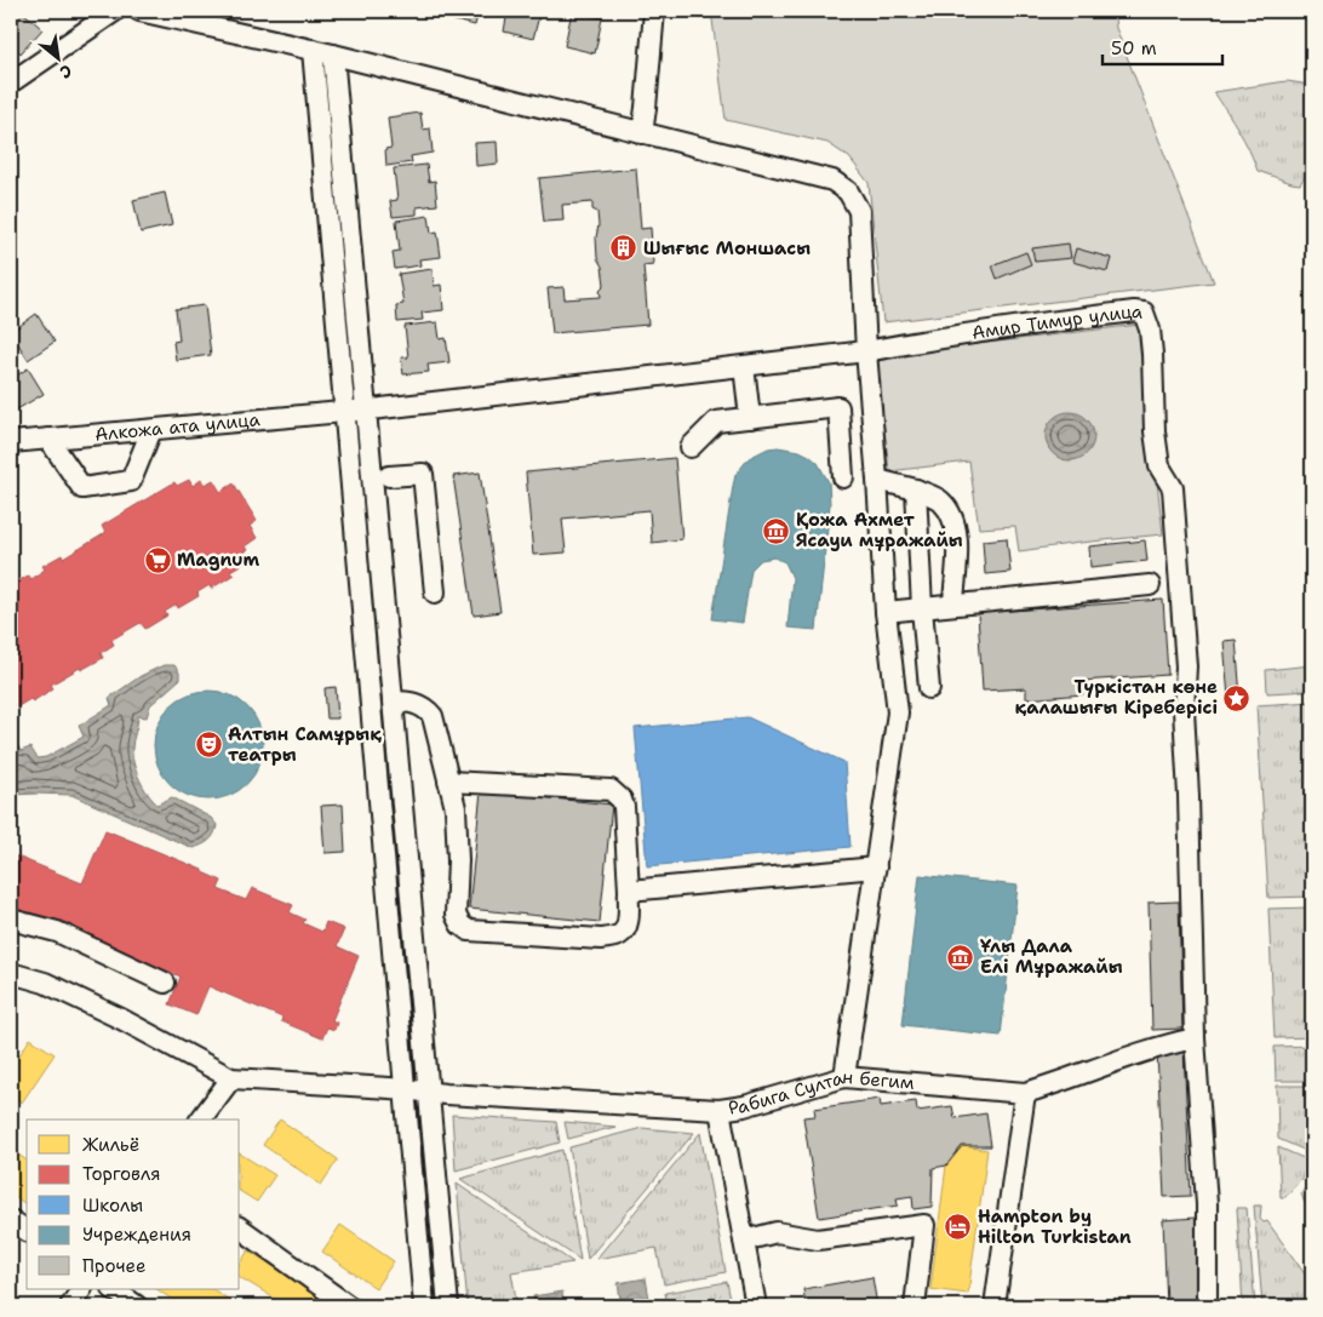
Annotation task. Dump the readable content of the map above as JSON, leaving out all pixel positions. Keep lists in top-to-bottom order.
{
  "streets": {
    "street": ["Амир Тимур улица", "Алкожа ата улица", "Рабига Султан бегим"]
  },
  "crossings": [
    ["Амир Тимур улица", "Алкожа ата улица"]
  ],
  "places": {
    "building": ["Шығыс Моншасы"],
    "museum": ["Қожа Ахмет Ясауи мұражайы", "Ұлы Дала Елі Мұражайы"],
    "supermarket": ["Magnum"],
    "place": ["Түркістан көне қалашығы Кіреберісі"],
    "theatre": ["Алтын Самұрық театры"],
    "hotel": ["Hampton by Hilton Turkistan"]
  },
  "legend": [
    "Жильё",
    "Торговля",
    "Школы",
    "Учреждения",
    "Прочее"
  ],
  "scale_bar": "50 m",
  "north": "bottom right"
}
